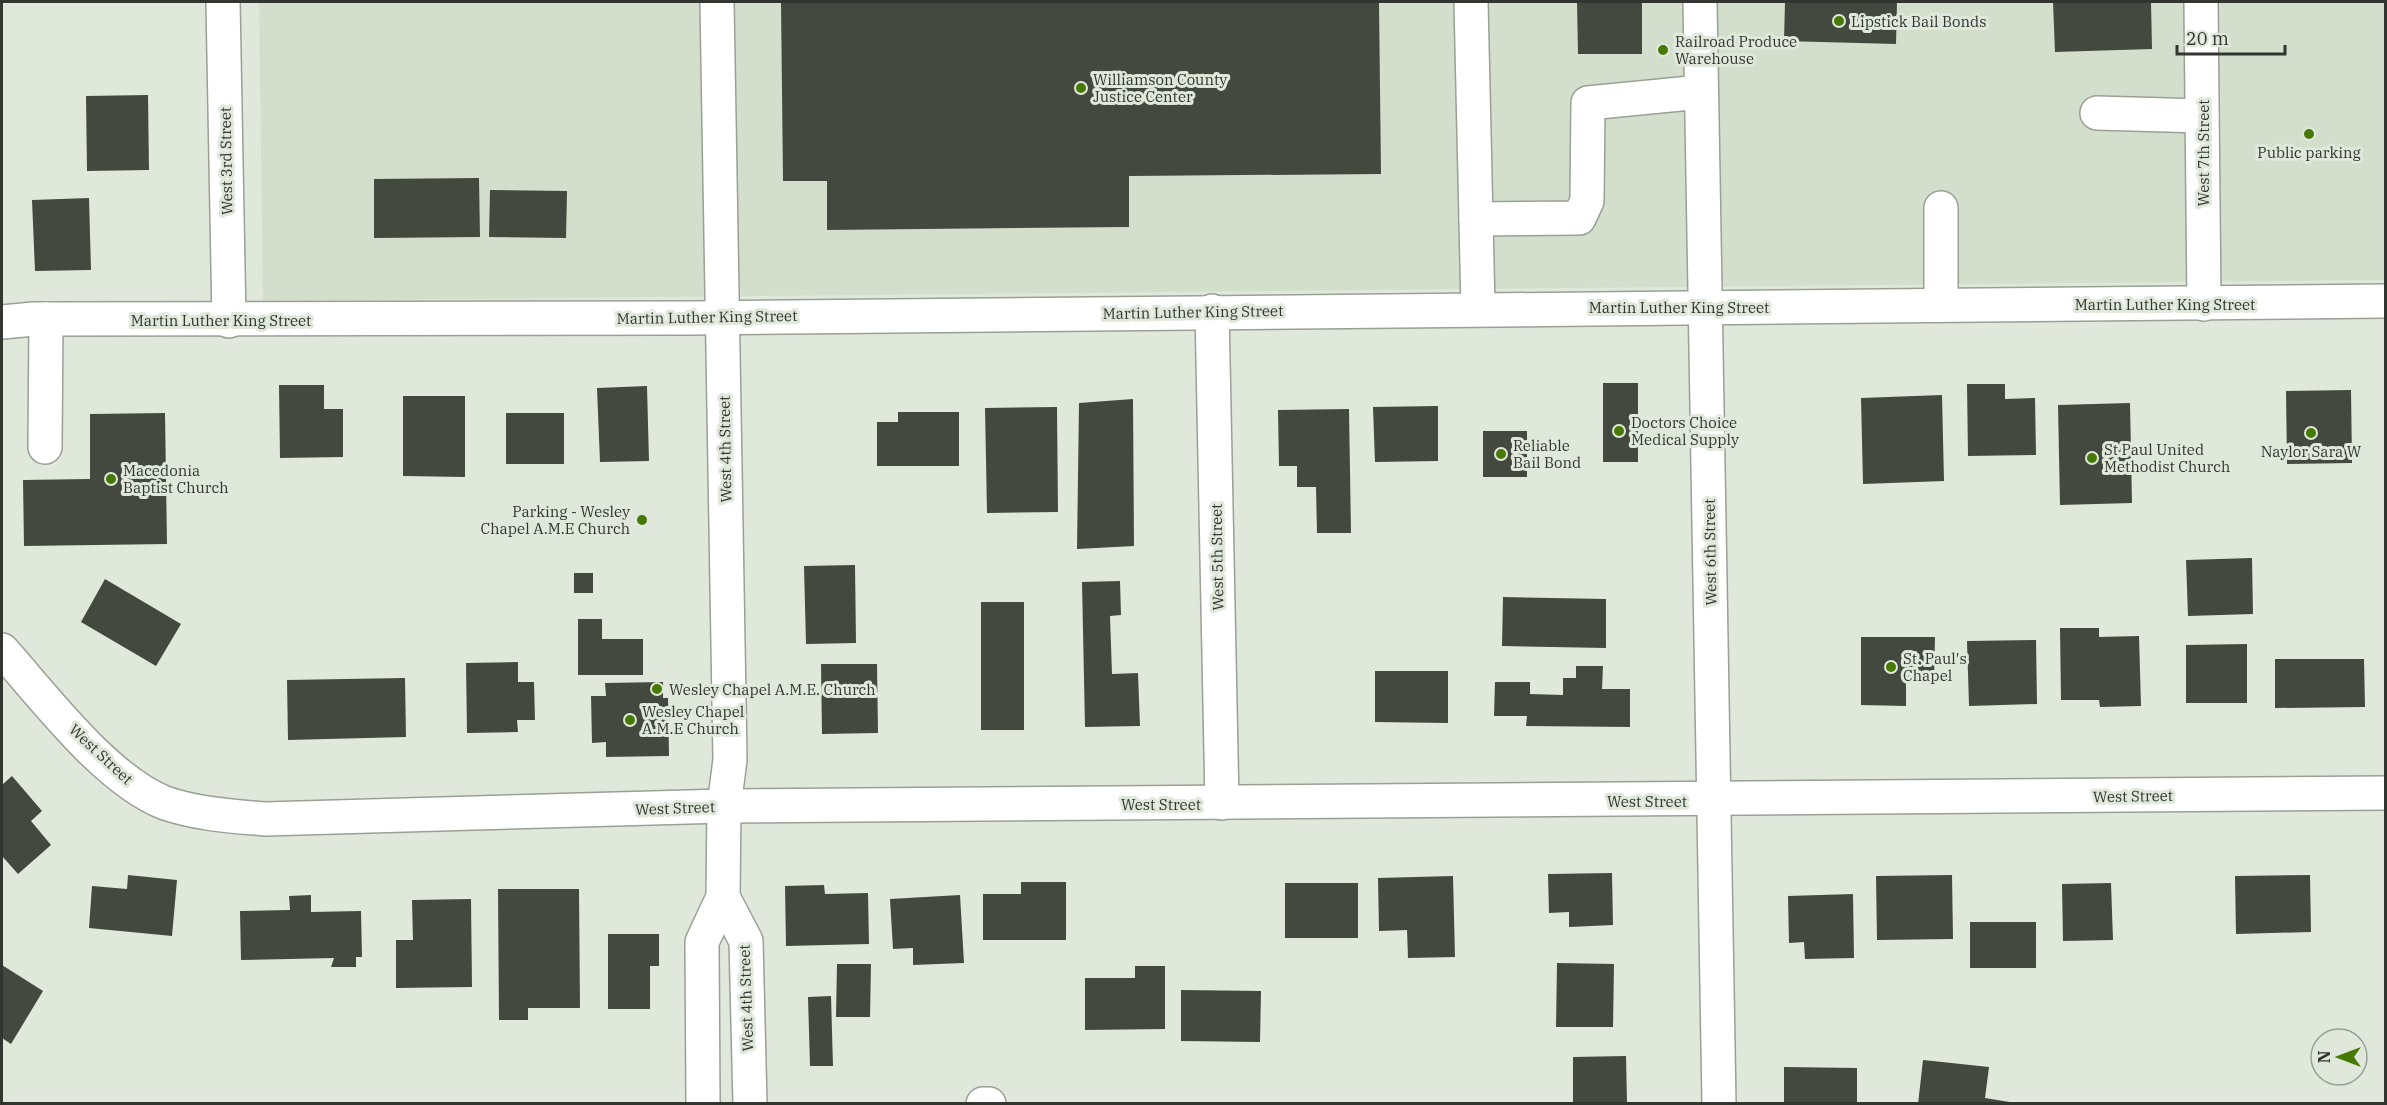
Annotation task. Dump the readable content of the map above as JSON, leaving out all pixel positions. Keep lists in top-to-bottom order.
{
  "streets": {
    "street": [
      "West 7th Street",
      "West 3rd Street",
      "Martin Luther King Street",
      "West 4th Street",
      "West 6th Street",
      "West 5th Street",
      "West Street"
    ]
  },
  "crossings": [
    ["West 7th Street", "Martin Luther King Street"],
    ["West 3rd Street", "Martin Luther King Street"],
    ["Martin Luther King Street", "West 4th Street"],
    ["Martin Luther King Street", "West 6th Street"],
    ["Martin Luther King Street", "West 5th Street"],
    ["West 4th Street", "West Street"],
    ["West 6th Street", "West Street"],
    ["West 5th Street", "West Street"]
  ],
  "places": [
    "Lipstick Bail Bonds",
    "Railroad Produce Warehouse",
    "Williamson County Justice Center",
    "Public parking",
    "Doctors Choice Medical Supply",
    "Naylor Sara W",
    "Reliable Bail Bond",
    "St Paul United Methodist Church",
    "Macedonia Baptist Church",
    "Parking - Wesley Chapel A.M.E Church",
    "St. Paul's Chapel",
    "Wesley Chapel A.M.E. Church",
    "Wesley Chapel A.M.E Church"
  ],
  "scale_bar": "20 m",
  "north": "left"
}
